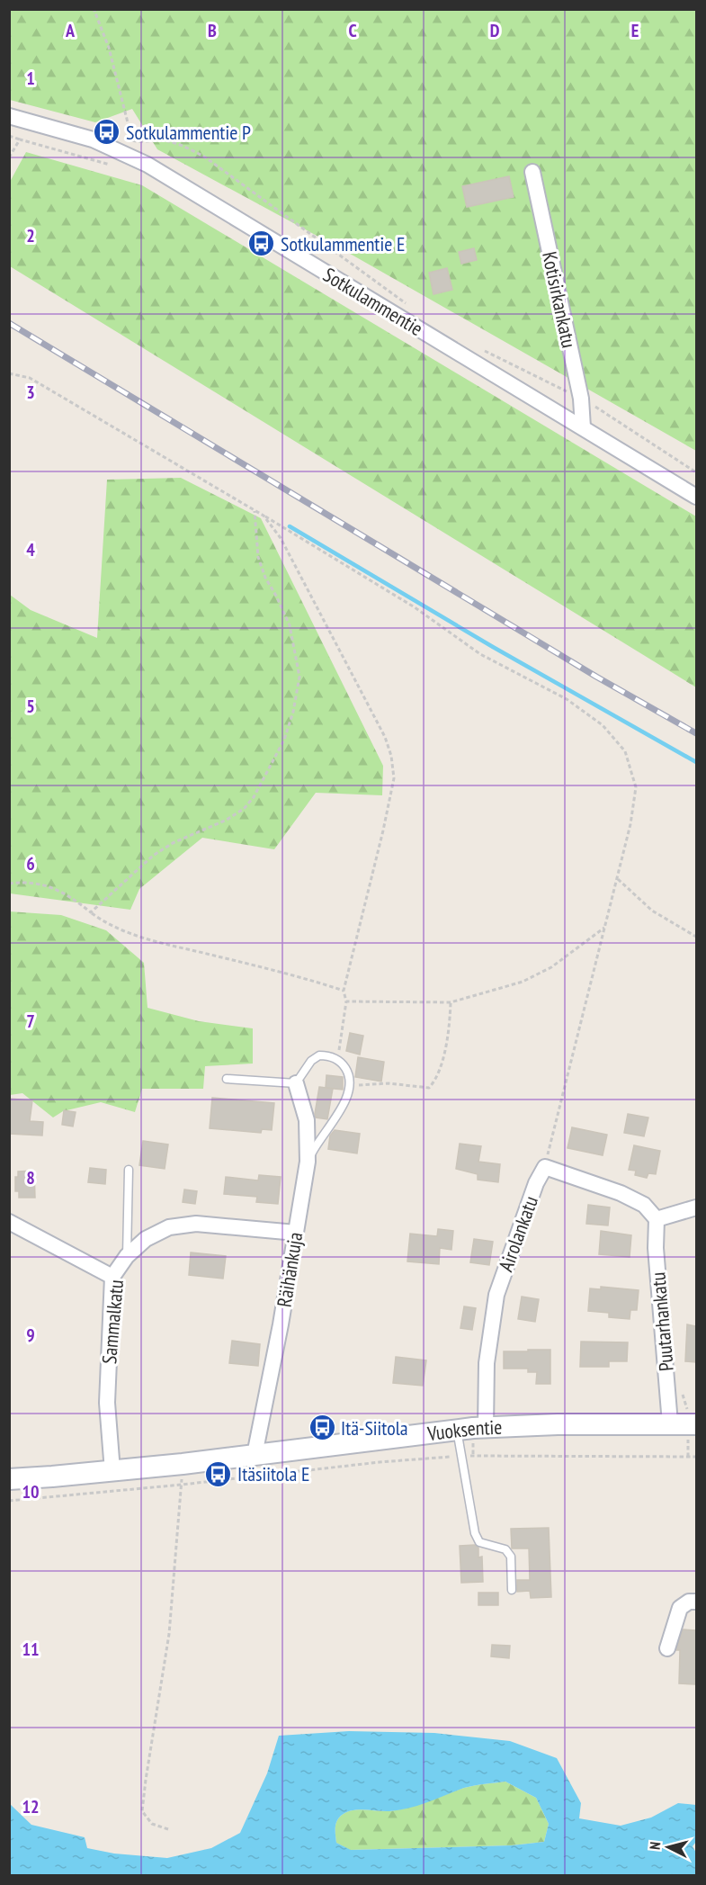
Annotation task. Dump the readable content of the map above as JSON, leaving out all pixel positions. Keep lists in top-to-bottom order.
{
  "streets": {
    "street": [
      "Kotisirkankatu",
      "Sotkulammentie",
      "Airolankatu",
      "Räihänkuja",
      "Sammalkatu",
      "Puutarhankatu",
      "Vuoksentie"
    ]
  },
  "crossings": [
    ["Kotisirkankatu", "Sotkulammentie"],
    ["Airolankatu", "Vuoksentie"],
    ["Räihänkuja", "Sammalkatu"],
    ["Räihänkuja", "Vuoksentie"],
    ["Sammalkatu", "Vuoksentie"],
    ["Puutarhankatu", "Vuoksentie"]
  ],
  "places": {
    "bus stop": [
      "Sotkulammentie P",
      "Sotkulammentie E",
      "Itä-Siitola",
      "Itäsiitola E"
    ]
  },
  "north": "left",
  "grid": {
    "columns": [
      "A",
      "B",
      "C",
      "D",
      "E"
    ],
    "rows": [
      "1",
      "2",
      "3",
      "4",
      "5",
      "6",
      "7",
      "8",
      "9",
      "10",
      "11",
      "12"
    ]
  }
}
